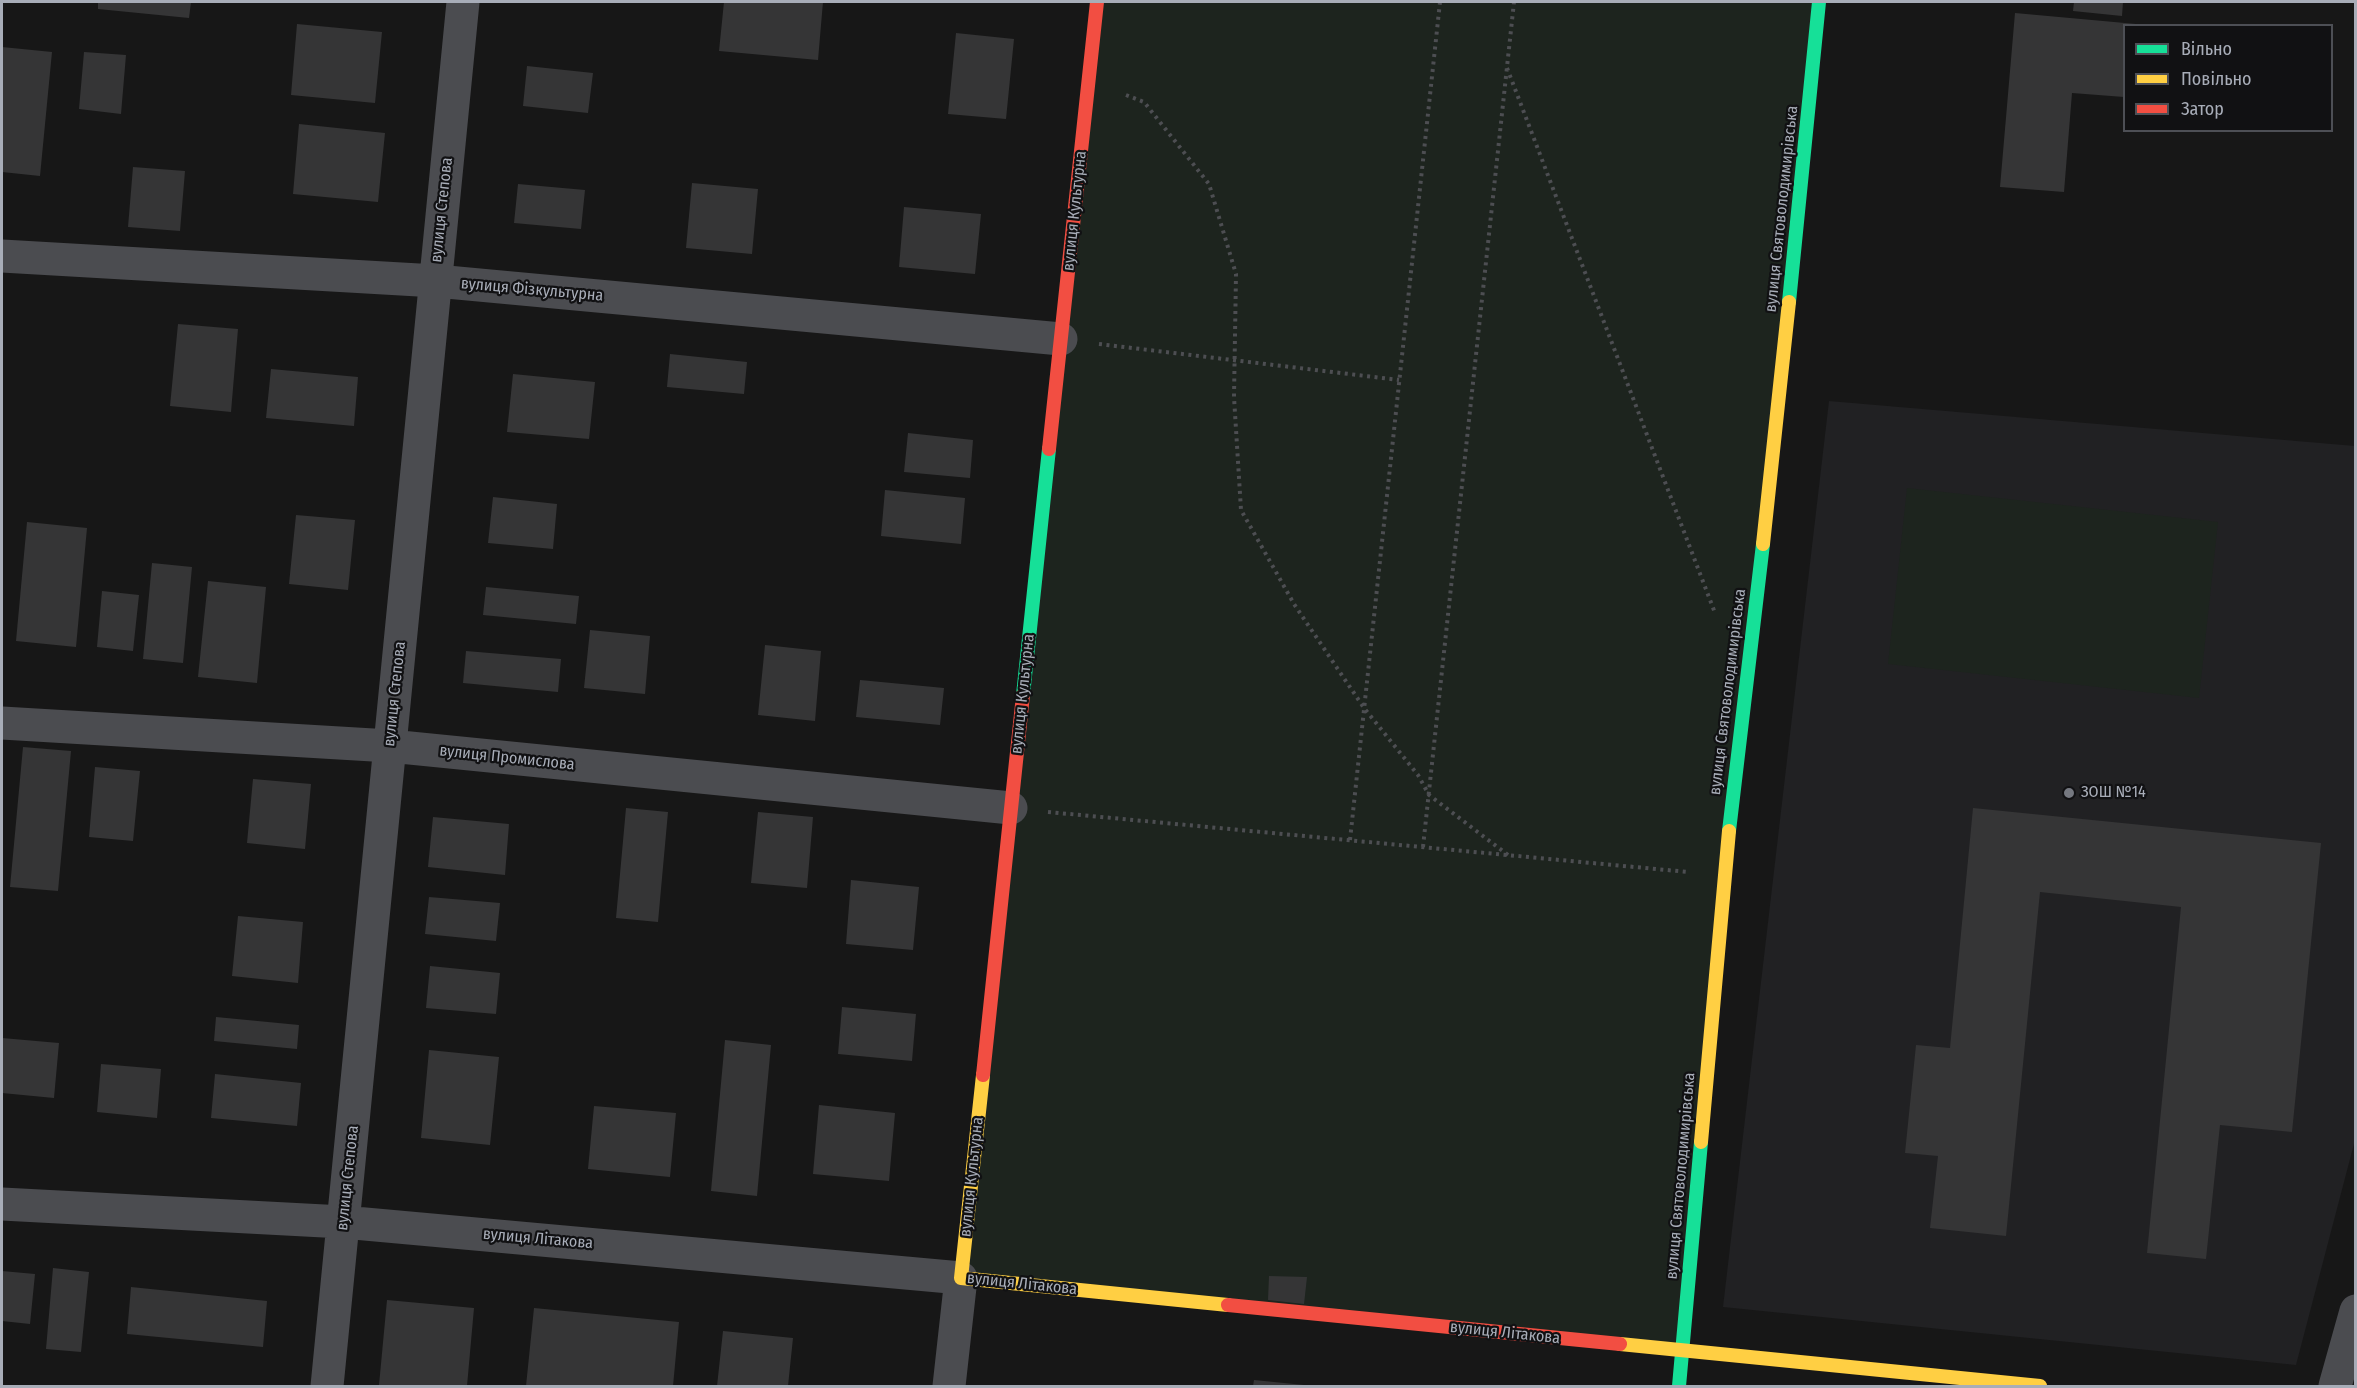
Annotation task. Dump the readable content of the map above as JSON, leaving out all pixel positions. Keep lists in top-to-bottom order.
{
  "streets": {
    "street": [
      "вулиця Святоволодимирівська",
      "вулиця Степова",
      "вулиця Культурна",
      "вулиця Фізкультурна",
      "вулиця Промислова",
      "вулиця Літакова"
    ]
  },
  "crossings": [
    ["вулиця Святоволодимирівська", "вулиця Літакова"],
    ["вулиця Степова", "вулиця Фізкультурна"],
    ["вулиця Степова", "вулиця Промислова"],
    ["вулиця Степова", "вулиця Літакова"],
    ["вулиця Культурна", "вулиця Фізкультурна"],
    ["вулиця Культурна", "вулиця Промислова"],
    ["вулиця Культурна", "вулиця Літакова"]
  ],
  "places": ["ЗОШ №14"],
  "legend": ["Вільно", "Повільно", "Затор"]
}
